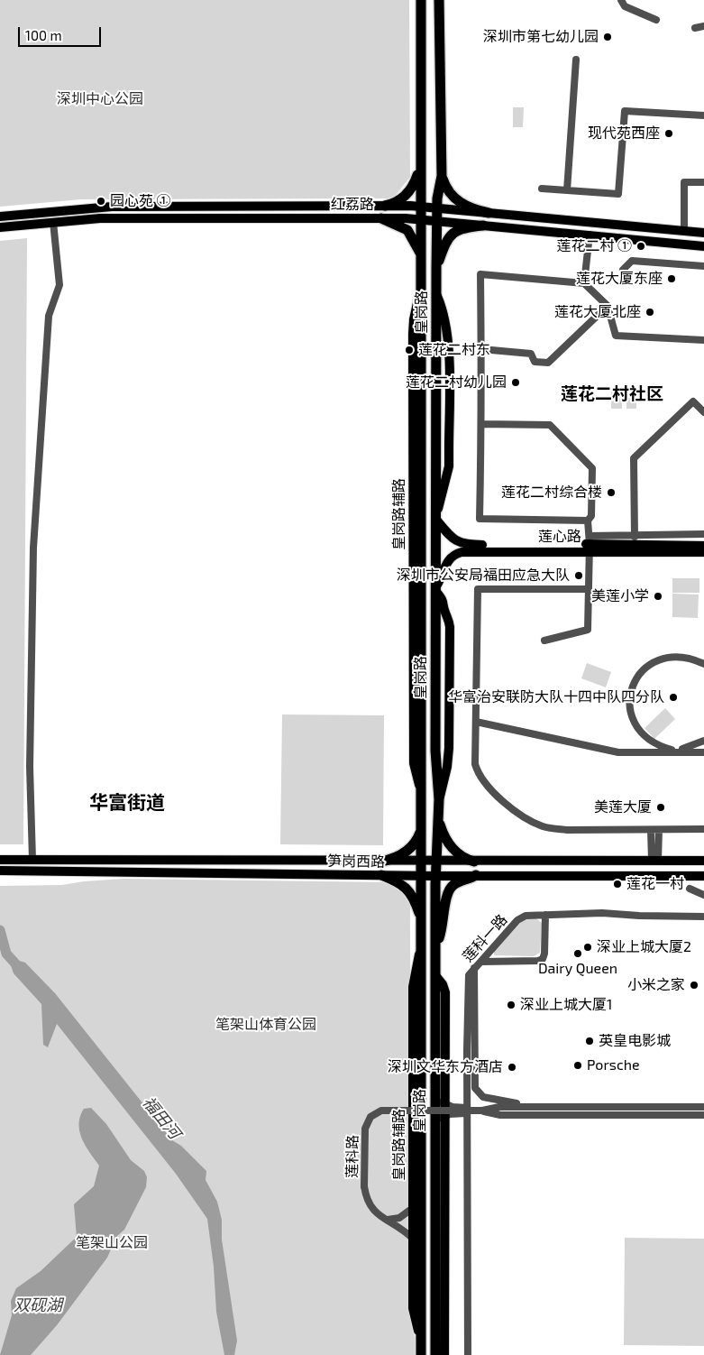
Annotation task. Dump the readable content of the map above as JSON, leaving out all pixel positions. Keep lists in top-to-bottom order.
{
  "streets": {
    "highway": ["皇岗路"],
    "main road": [
      "红荔路",
      "皇岗路辅路",
      "莲心路",
      "笋岗西路"
    ],
    "street": ["莲科一路", "莲科路"]
  },
  "crossings": [
    ["红荔路", "皇岗路"],
    ["皇岗路", "皇岗路辅路"],
    ["皇岗路", "莲心路"],
    ["皇岗路", "笋岗西路"],
    ["皇岗路辅路", "莲科路"],
    ["莲科一路", "莲科路"]
  ],
  "districts": ["莲花二村社区", "华富街道"],
  "water": ["福田河", "双砚湖"],
  "parks": ["深圳中心公园", "笔架山体育公园", "笔架山公园"],
  "places": [
    "深圳市第七幼儿园",
    "现代苑西座",
    "园心苑 ①",
    "莲花二村 ①",
    "莲花大厦东座",
    "莲花大厦北座",
    "莲花二村东",
    "莲花二村幼儿园",
    "莲花二村综合楼",
    "深圳市公安局福田应急大队",
    "美莲小学",
    "华富治安联防大队十四中队四分队",
    "美莲大厦",
    "莲花一村",
    "深业上城大厦2",
    "Dairy Queen",
    "小米之家",
    "深业上城大厦1",
    "英皇电影城",
    "Porsche",
    "深圳文华东方酒店"
  ],
  "scale_bar": "100 m"
}
